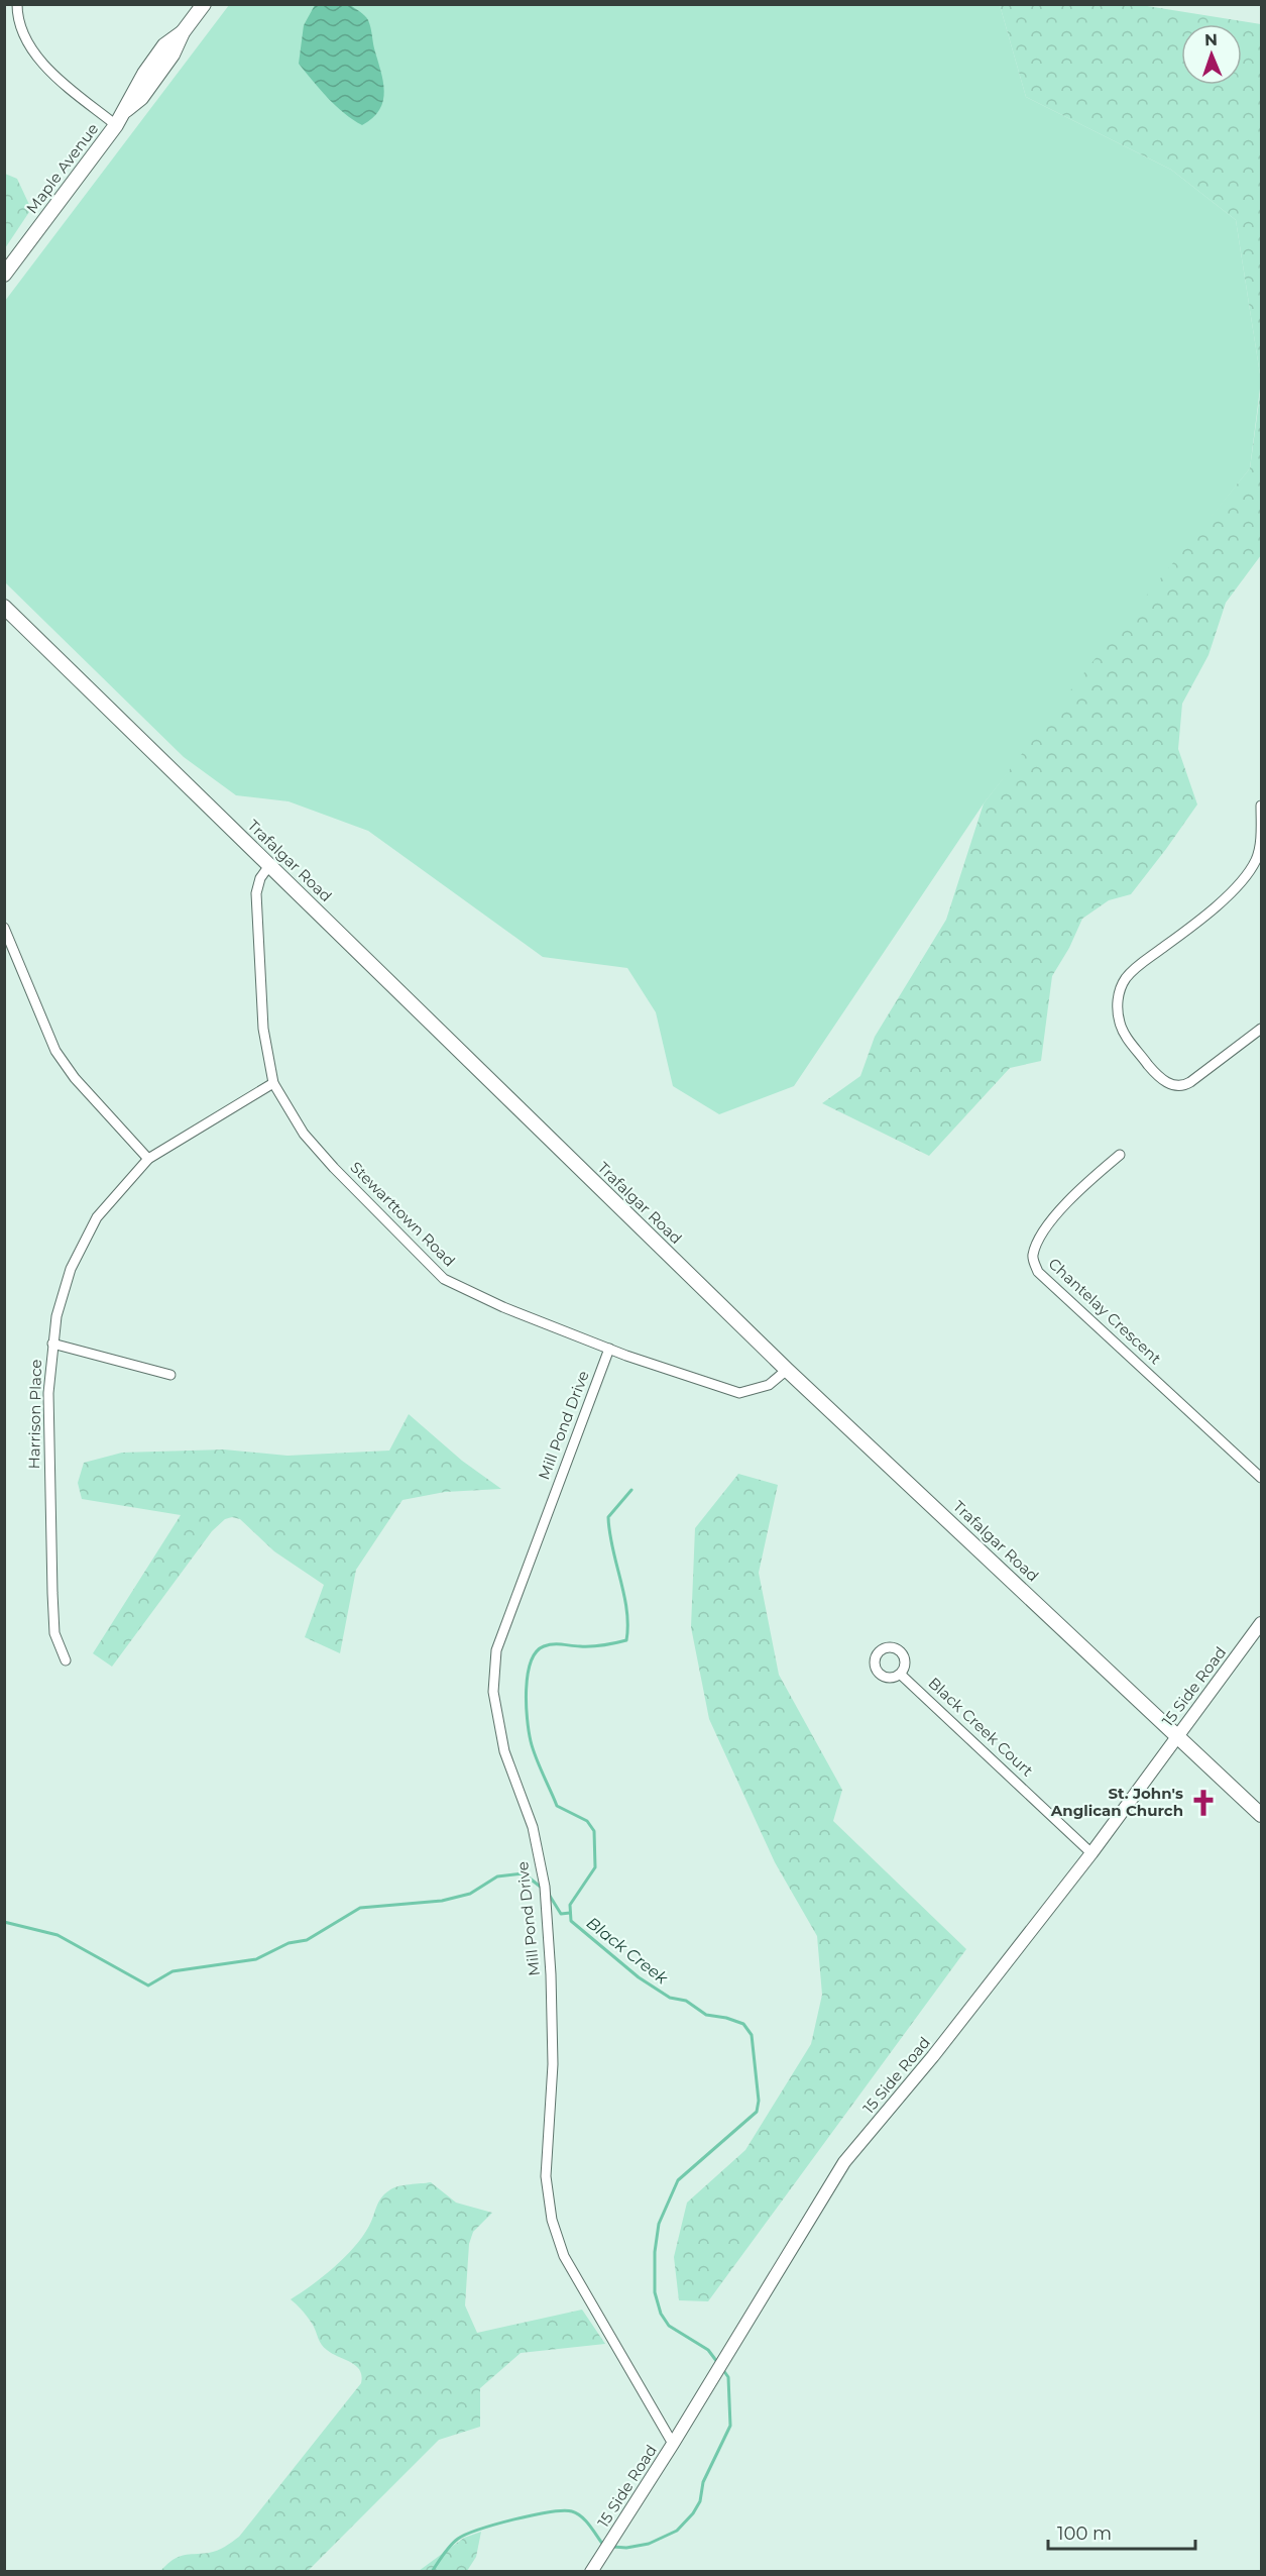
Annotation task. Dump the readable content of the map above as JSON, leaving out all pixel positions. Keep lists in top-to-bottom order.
{
  "streets": {
    "main road": ["Maple Avenue", "Trafalgar Road"],
    "street": [
      "Stewarttown Road",
      "Chantelay Crescent",
      "Harrison Place",
      "Mill Pond Drive",
      "15 Side Road",
      "Black Creek Court"
    ]
  },
  "crossings": [
    ["Trafalgar Road", "Stewarttown Road"],
    ["Trafalgar Road", "15 Side Road"],
    ["Stewarttown Road", "Harrison Place"],
    ["Stewarttown Road", "Mill Pond Drive"],
    ["Mill Pond Drive", "15 Side Road"],
    ["15 Side Road", "Black Creek Court"]
  ],
  "water": ["Black Creek"],
  "places": {
    "church": ["St. John's Anglican Church"]
  },
  "scale_bar": "100 m",
  "north": "top"
}
